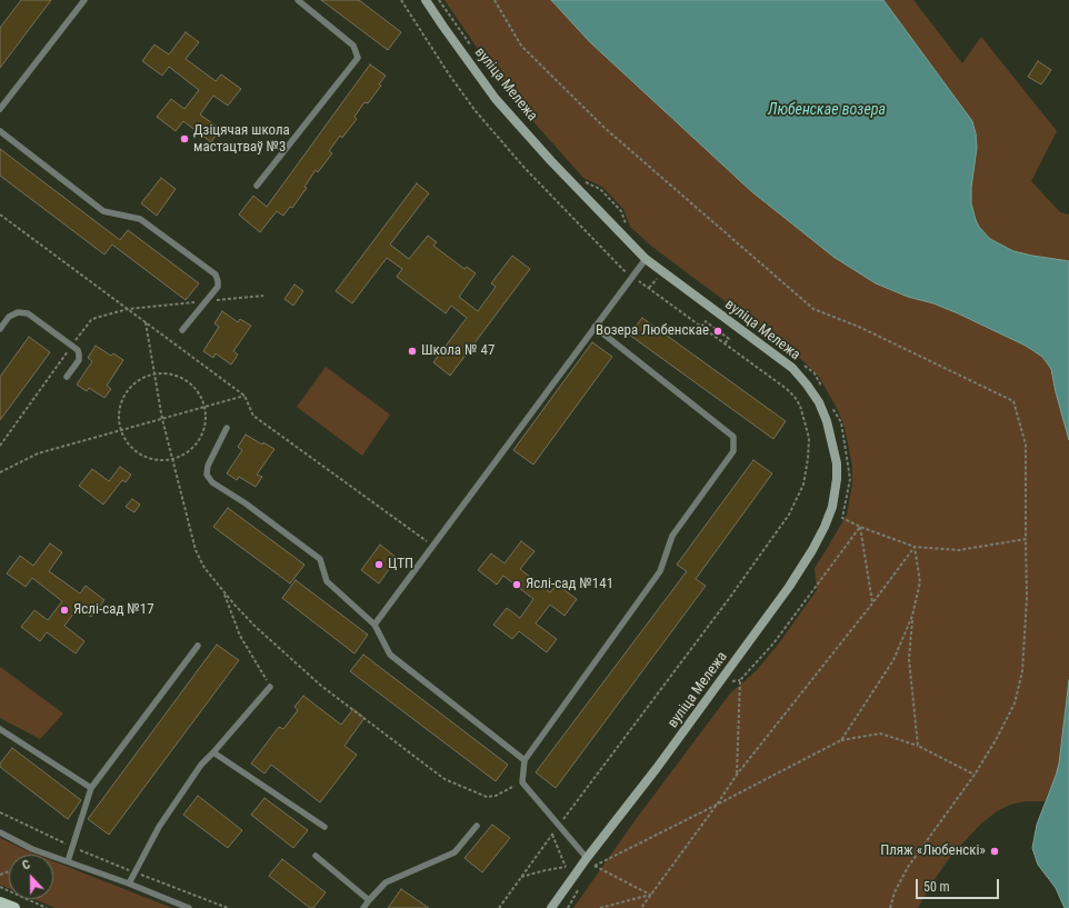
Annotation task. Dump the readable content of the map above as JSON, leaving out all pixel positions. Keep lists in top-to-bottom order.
{
  "streets": {
    "main road": ["вуліца Мележа"]
  },
  "water": ["Любенскае возера"],
  "places": [
    "Дзіцячая школа мастацтваў №3",
    "Возера Любенскае",
    "Школа № 47",
    "ЦТП",
    "Яслі-сад №141",
    "Яслі-сад №17",
    "Пляж «Любенскі»"
  ],
  "scale_bar": "50 m",
  "north": "top"
}
